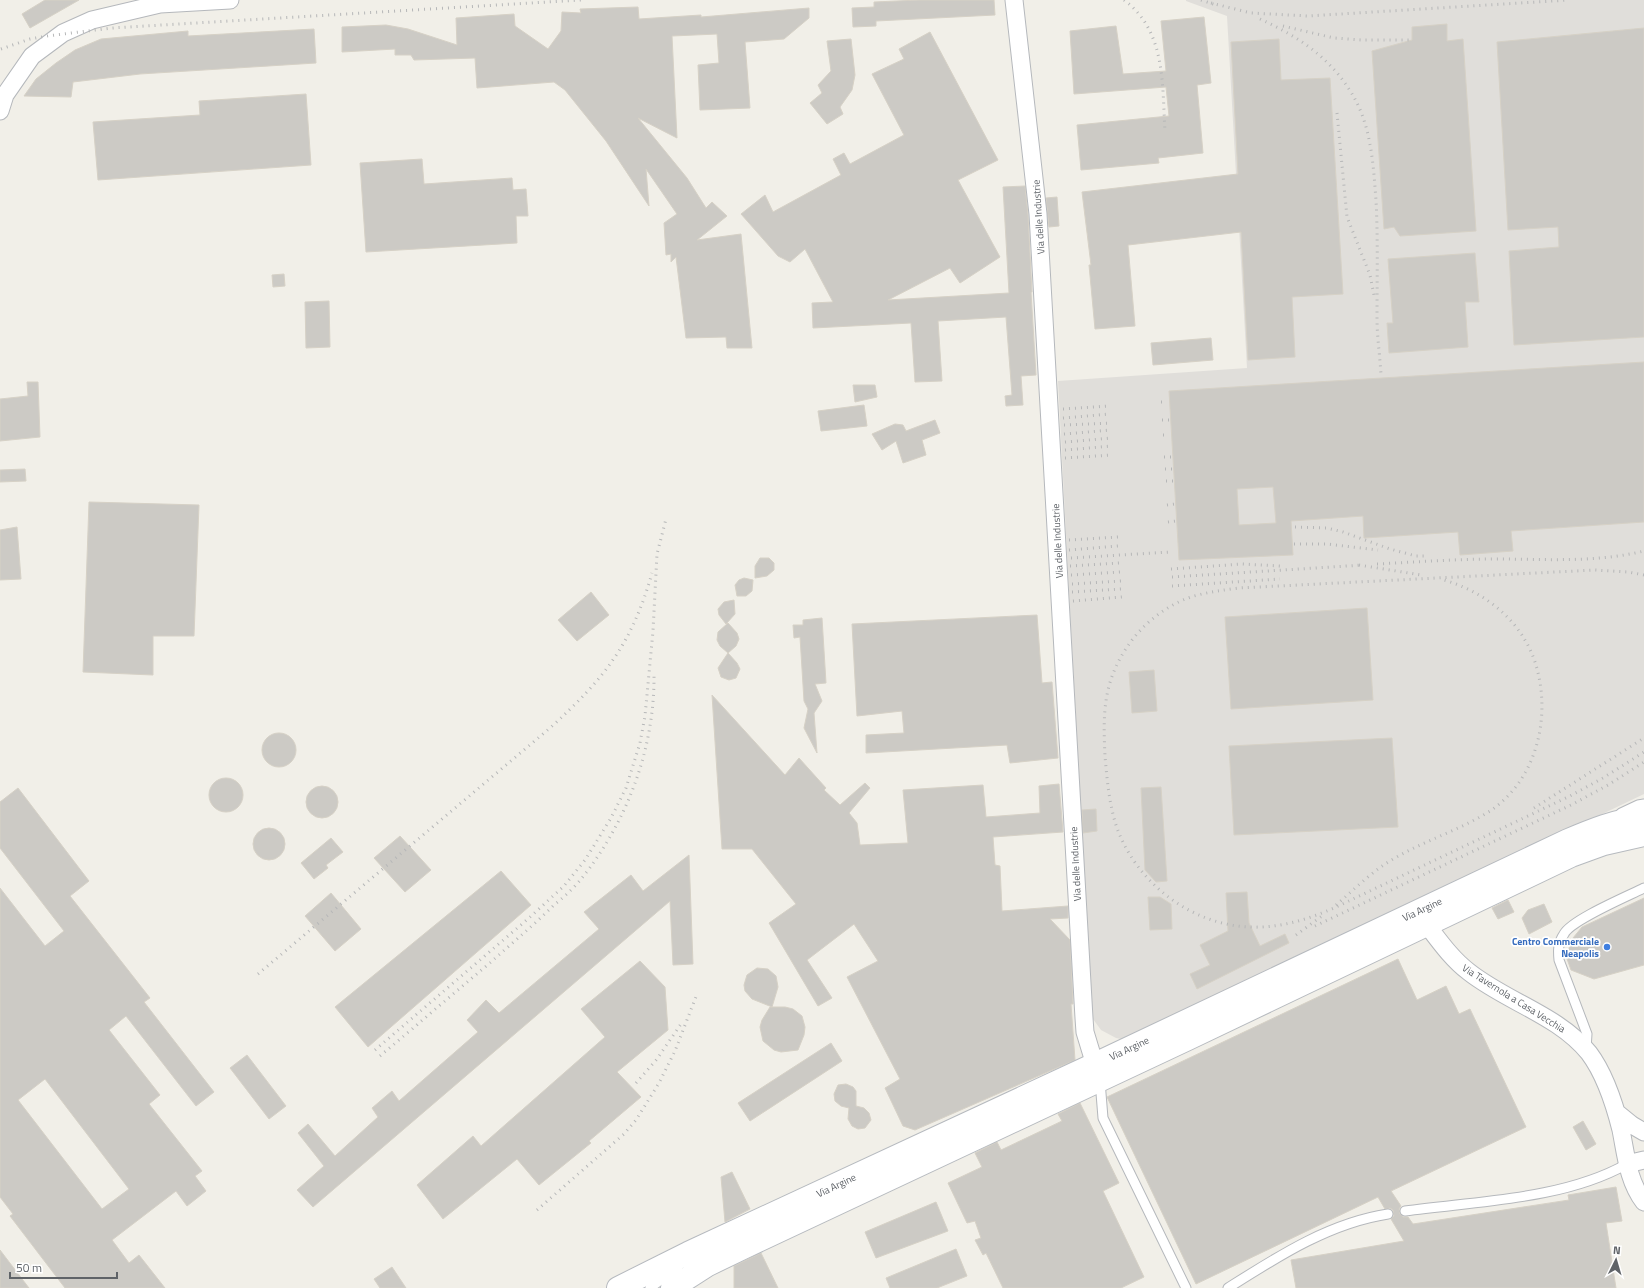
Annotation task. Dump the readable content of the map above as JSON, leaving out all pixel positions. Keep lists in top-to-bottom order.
{
  "streets": {
    "street": ["Via delle Industrie", "Via Argine", "Via Tavernola a Casa Vecchia"]
  },
  "crossings": [
    ["Via delle Industrie", "Via Argine"],
    ["Via Argine", "Via Tavernola a Casa Vecchia"]
  ],
  "places": ["Centro Commerciale Neapolis"],
  "scale_bar": "50 m",
  "north": "top"
}
